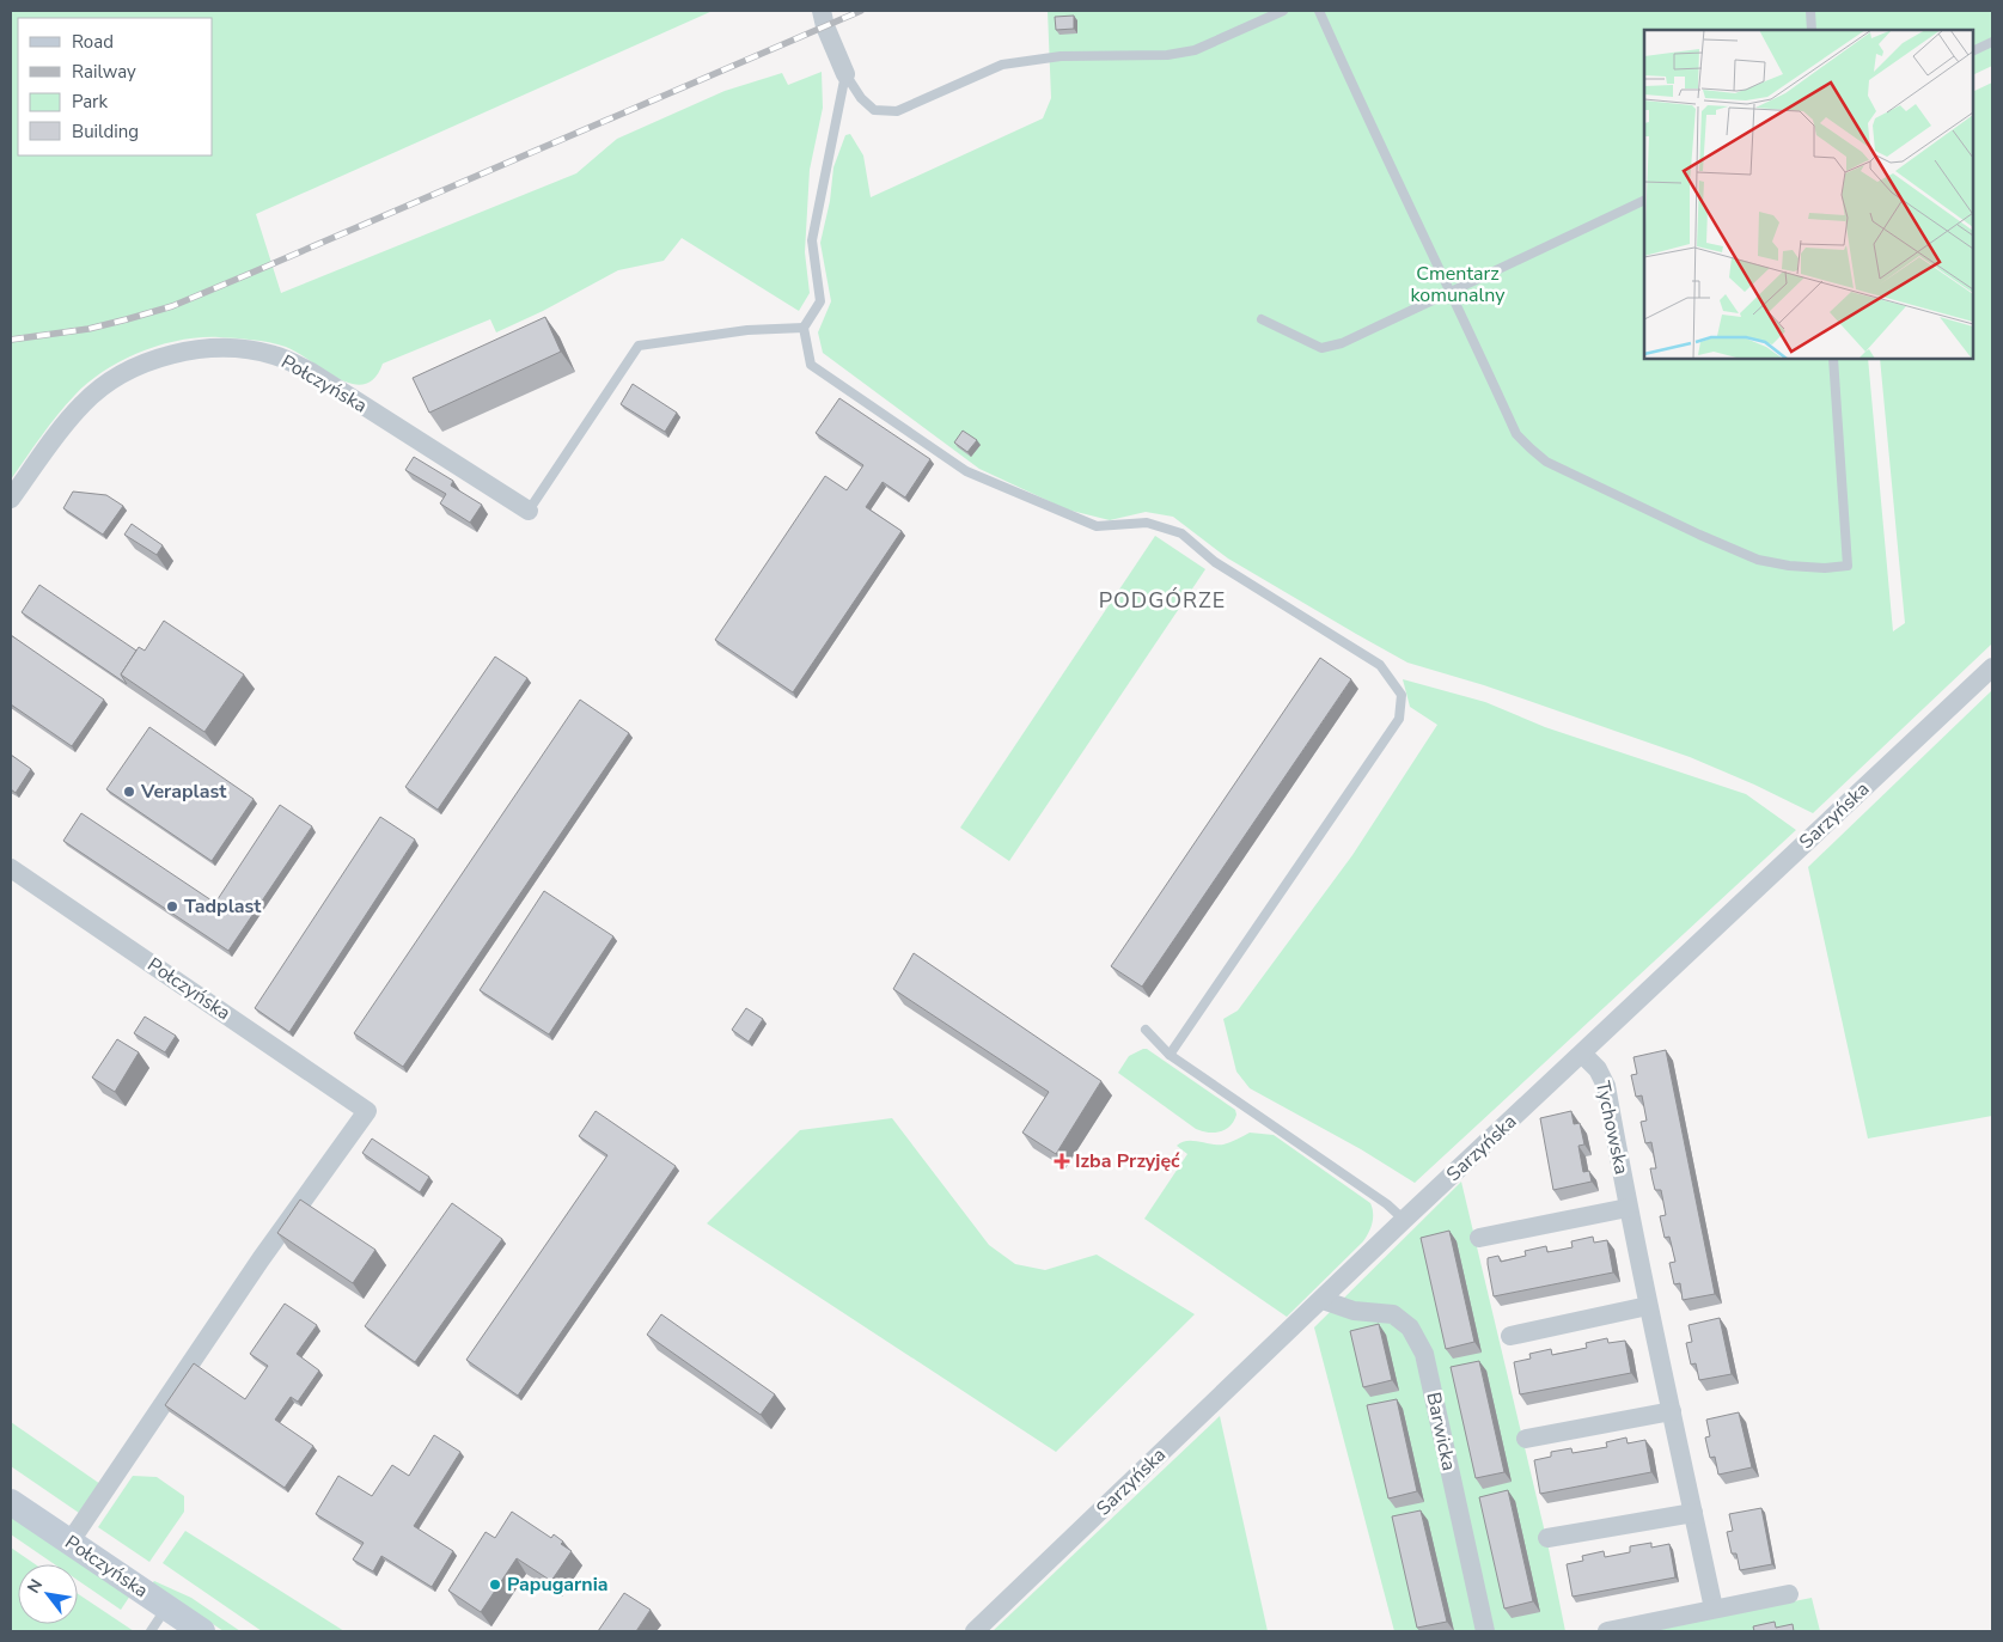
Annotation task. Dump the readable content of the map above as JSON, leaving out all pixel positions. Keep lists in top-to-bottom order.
{
  "streets": {
    "main road": ["Połczyńska"],
    "street": ["Sarzyńska", "Tychowska", "Barwicka"]
  },
  "crossings": [
    ["Sarzyńska", "Tychowska"],
    ["Sarzyńska", "Barwicka"]
  ],
  "districts": ["PODGÓRZE"],
  "parks": ["Cmentarz komunalny"],
  "places": {
    "other": ["Veraplast", "Tadplast", "Papugarnia"],
    "health": ["Izba Przyjęć"]
  },
  "legend": [
    "Road",
    "Railway",
    "Park",
    "Building"
  ],
  "north": "top left"
}
